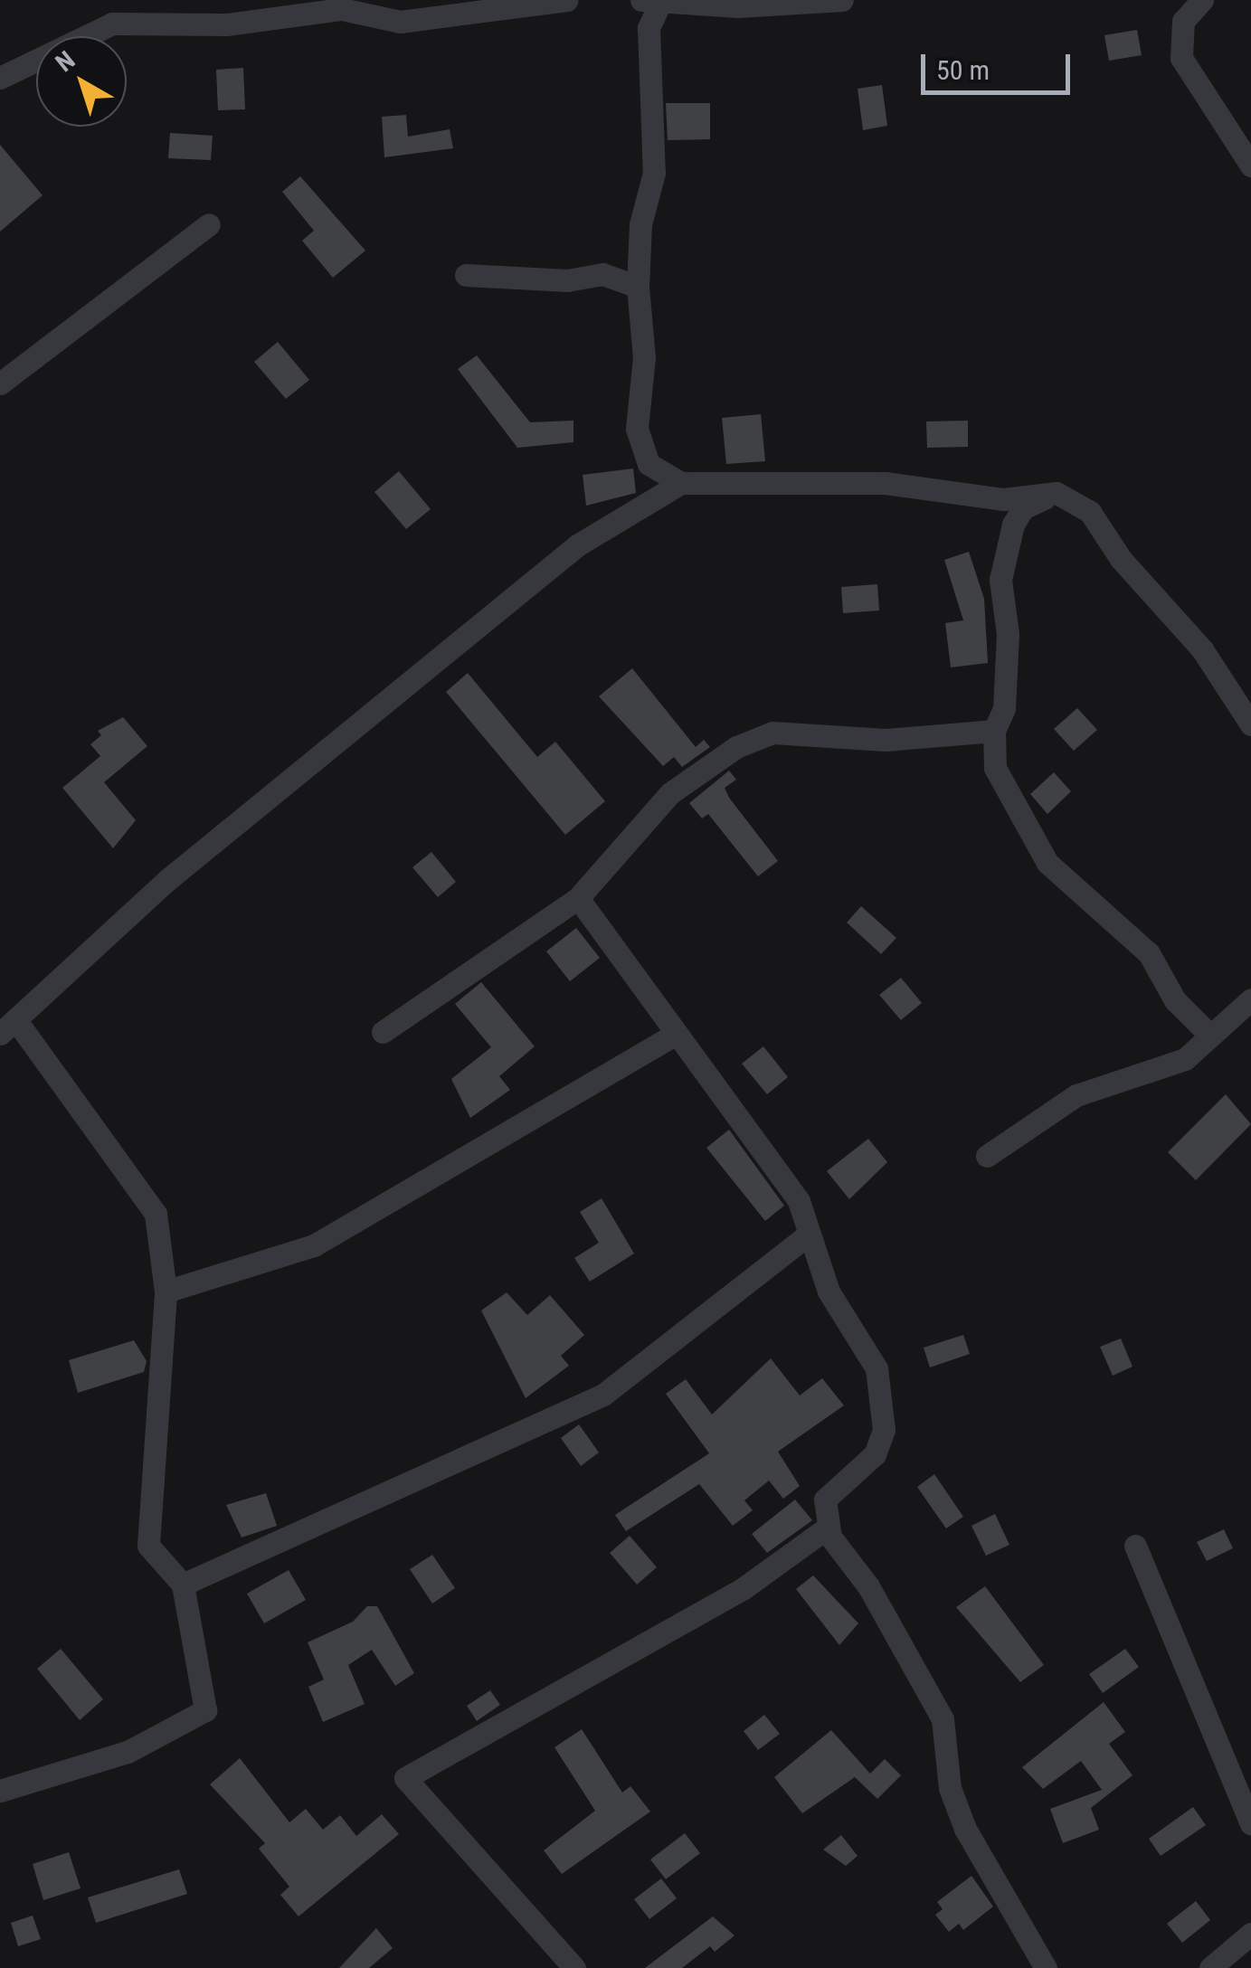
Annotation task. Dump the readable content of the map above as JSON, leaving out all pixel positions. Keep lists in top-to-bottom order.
{
  "scale_bar": "50 m",
  "north": "top left"
}
